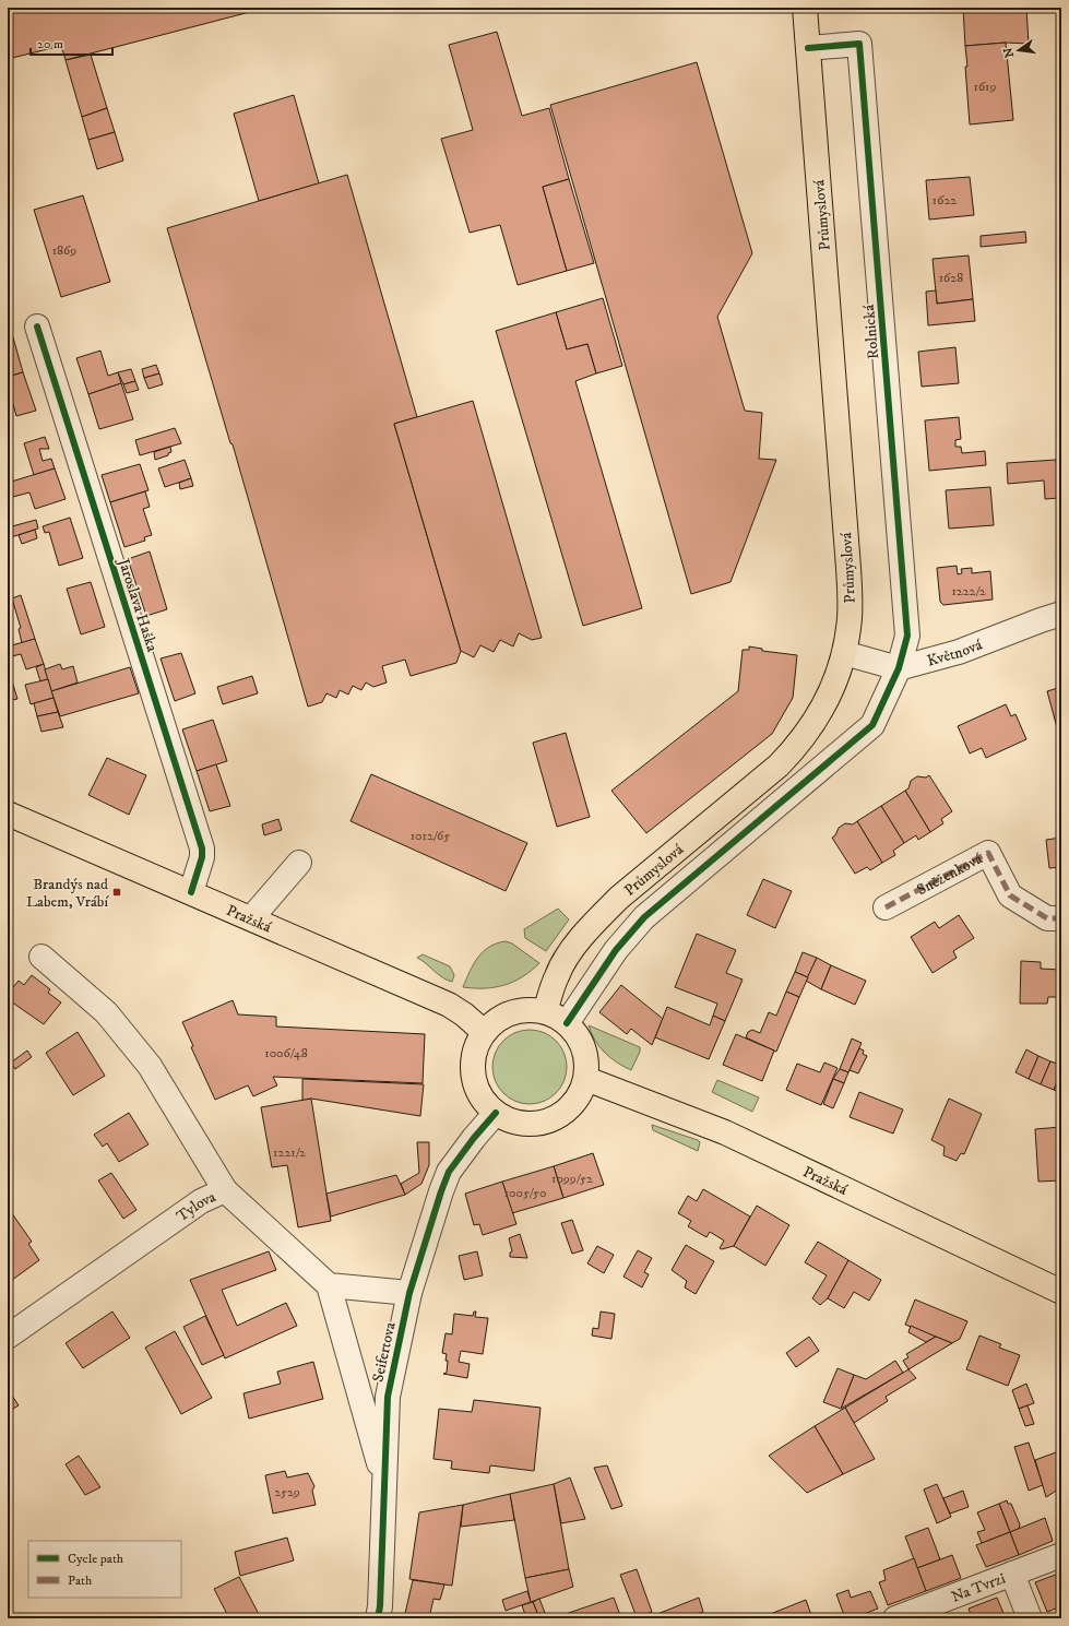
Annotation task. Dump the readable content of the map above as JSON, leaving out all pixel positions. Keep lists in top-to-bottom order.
{
  "streets": {
    "main road": ["Průmyslová", "Pražská"],
    "street": [
      "Rolnická",
      "Jaroslava Haška",
      "Květnová",
      "Sněženková",
      "Tylova",
      "Seifertova",
      "Na Tvrzi"
    ]
  },
  "crossings": [
    ["Průmyslová", "Rolnická"],
    ["Průmyslová", "Pražská"],
    ["Průmyslová", "Seifertova"],
    ["Rolnická", "Květnová"],
    ["Jaroslava Haška", "Pražská"],
    ["Pražská", "Seifertova"],
    ["Tylova", "Seifertova"]
  ],
  "places": {
    "transit": ["Brandýs nad Labem, Vrábí"]
  },
  "house_numbers": [
    "1619",
    "1622",
    "1869",
    "1628",
    "1222/2",
    "1012/65",
    "1006/48",
    "1221/2",
    "1099/52",
    "1005/50",
    "2529"
  ],
  "legend": ["Cycle path", "Path"],
  "scale_bar": "20 m",
  "north": "left"
}
